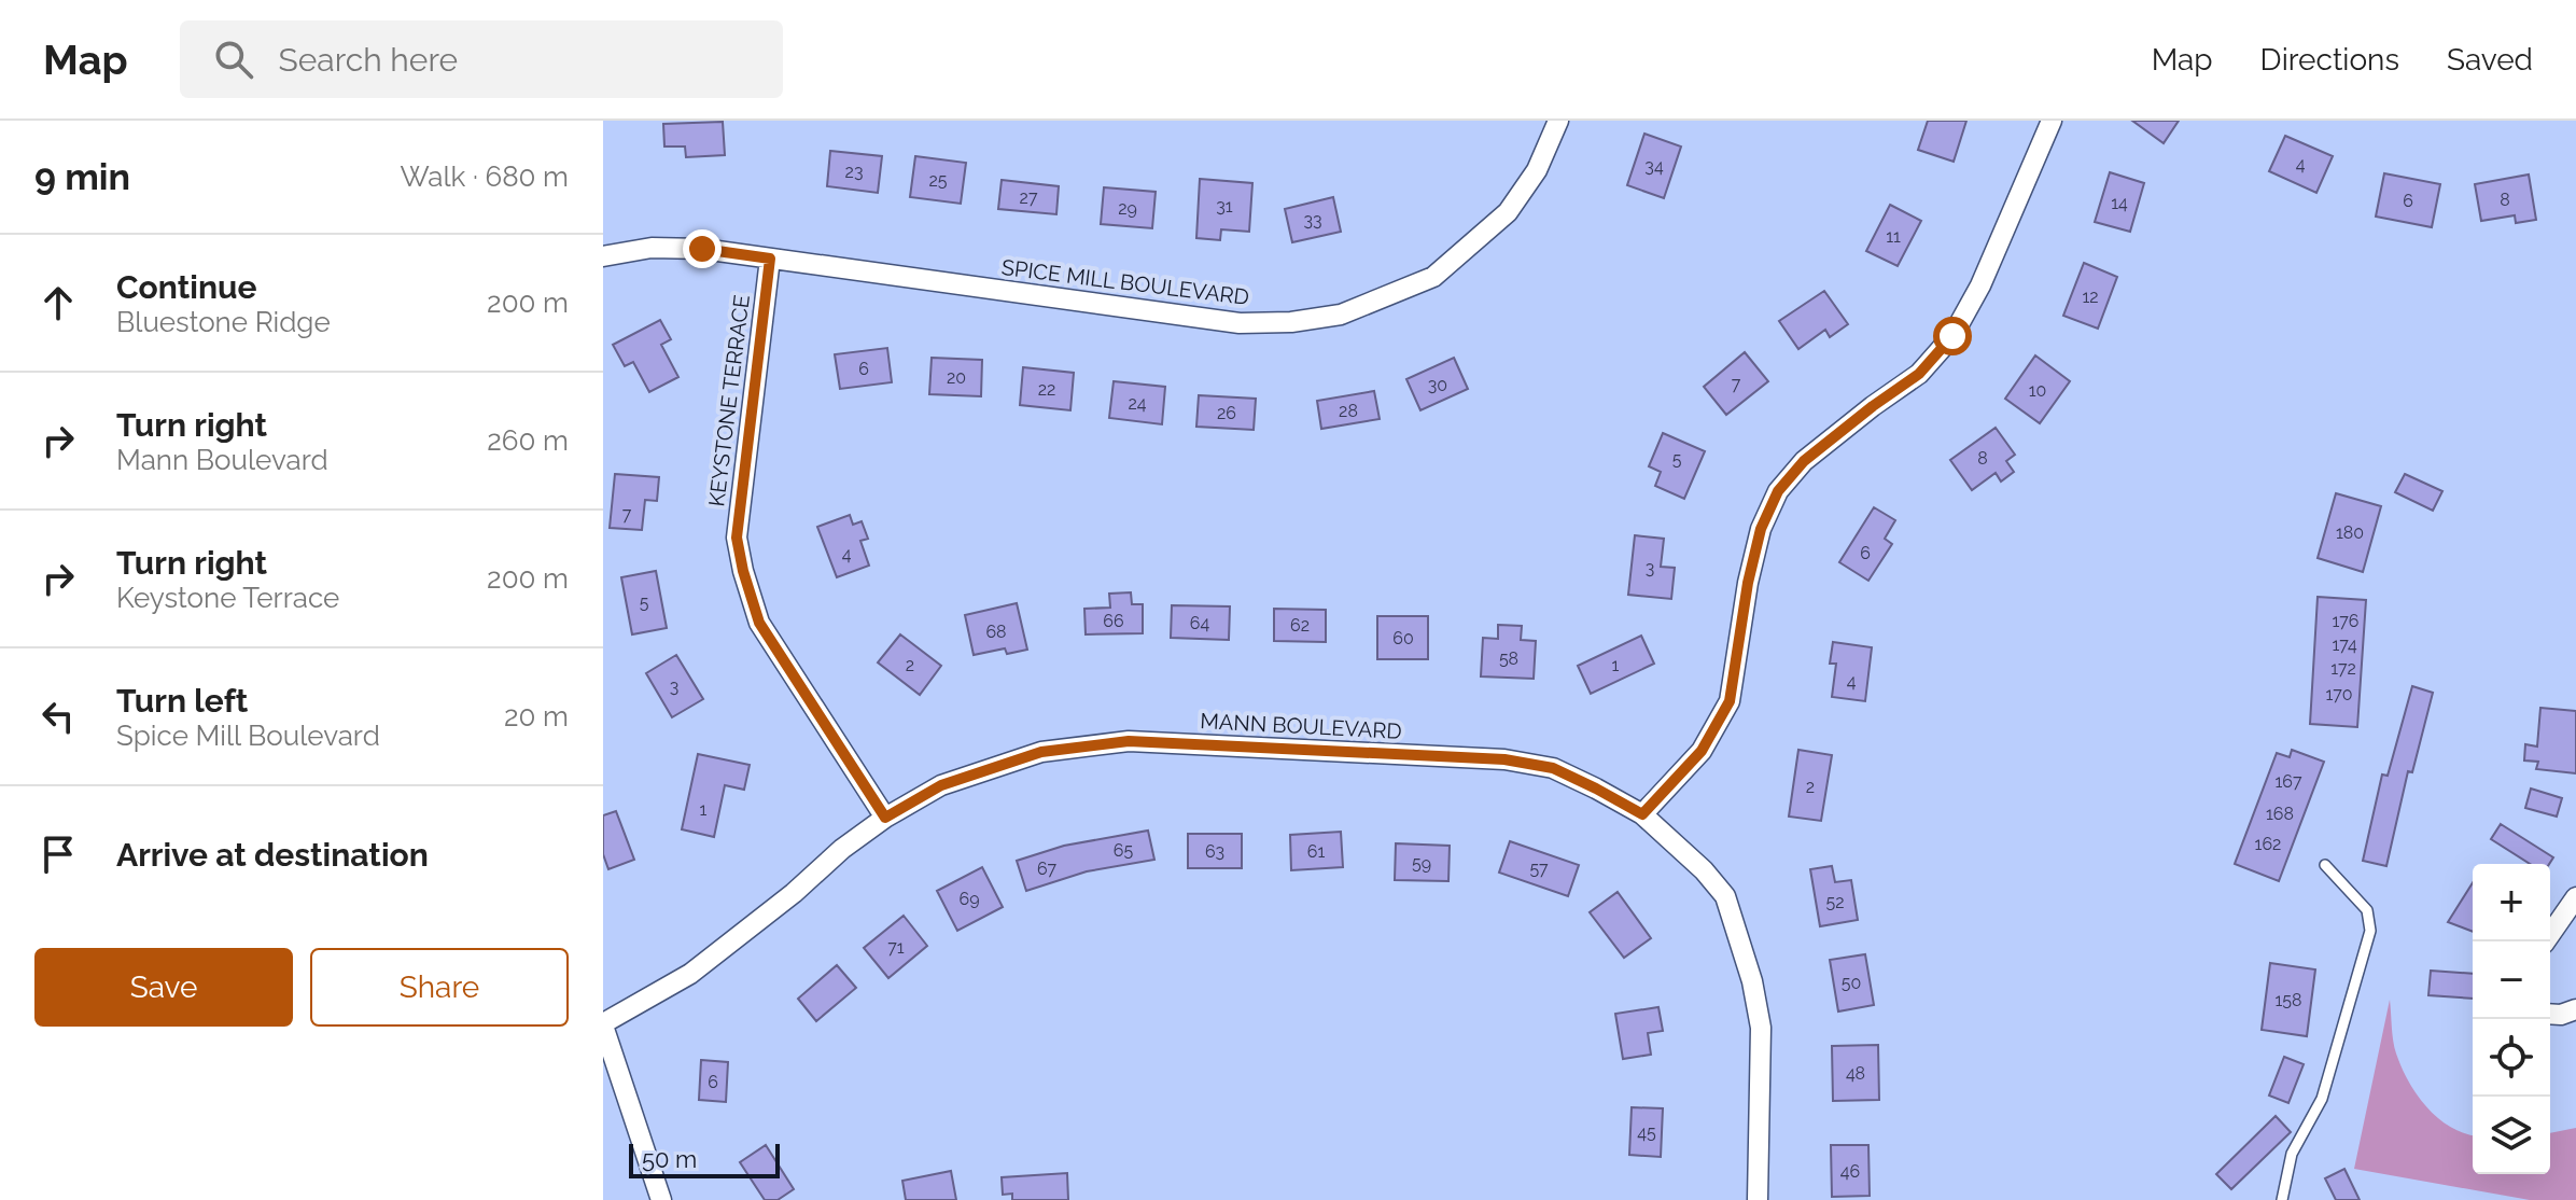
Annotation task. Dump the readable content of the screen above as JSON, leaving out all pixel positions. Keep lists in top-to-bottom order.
{
  "streets": {
    "street": ["SPICE MILL BOULEVARD", "KEYSTONE TERRACE", "MANN BOULEVARD"]
  },
  "crossings": [
    ["SPICE MILL BOULEVARD", "KEYSTONE TERRACE"],
    ["KEYSTONE TERRACE", "MANN BOULEVARD"]
  ],
  "house_numbers": [
    "4",
    "34",
    "23",
    "25",
    "27",
    "8",
    "6",
    "14",
    "31",
    "29",
    "33",
    "11",
    "12",
    "6",
    "20",
    "7",
    "30",
    "22",
    "10",
    "24",
    "28",
    "26",
    "8",
    "5",
    "7",
    "180",
    "6",
    "4",
    "3",
    "5",
    "66",
    "176",
    "64",
    "62",
    "68",
    "60",
    "174",
    "58",
    "2",
    "1",
    "172",
    "4",
    "3",
    "170",
    "167",
    "2",
    "1",
    "168",
    "162",
    "65",
    "63",
    "61",
    "59",
    "67",
    "57",
    "69",
    "52",
    "71",
    "50",
    "158",
    "48",
    "6",
    "45",
    "46"
  ],
  "scale_bar": "50 m",
  "page": {
    "header": "Map",
    "search": "Search here",
    "nav": ["Map", "Directions", "Saved"],
    "heading": ["9 min", "Walk · 680 m"],
    "list": [
      ["Continue", "Bluestone Ridge", "200 m"],
      ["Turn right", "Mann Boulevard", "260 m"],
      ["Turn right", "Keystone Terrace", "200 m"],
      ["Turn left", "Spice Mill Boulevard", "20 m"],
      "Arrive at destination"
    ],
    "map_buttons": ["+", "−"],
    "buttons": ["Save", "Share"],
    "scale": "50 m"
  }
}
